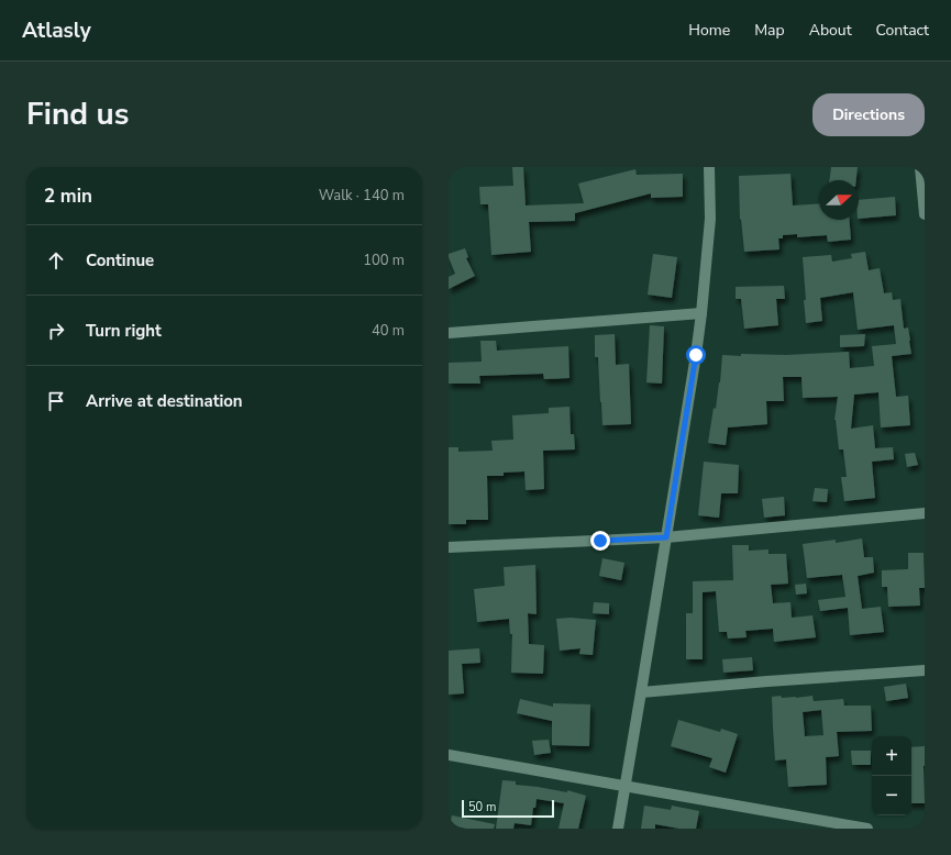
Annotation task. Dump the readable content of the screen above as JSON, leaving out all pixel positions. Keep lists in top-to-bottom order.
{
  "scale_bar": "50 m",
  "north": "right",
  "page": {
    "header": "Atlasly",
    "nav": [
      "Home",
      "Map",
      "About",
      "Contact"
    ],
    "title": "Find us",
    "buttons": "Directions",
    "heading": ["2 min", "Walk · 140 m"],
    "list": [
      ["Continue", "100 m"],
      ["Turn right", "40 m"],
      "Arrive at destination"
    ],
    "map_buttons": ["+", "−"],
    "scale": "50 m"
  }
}
